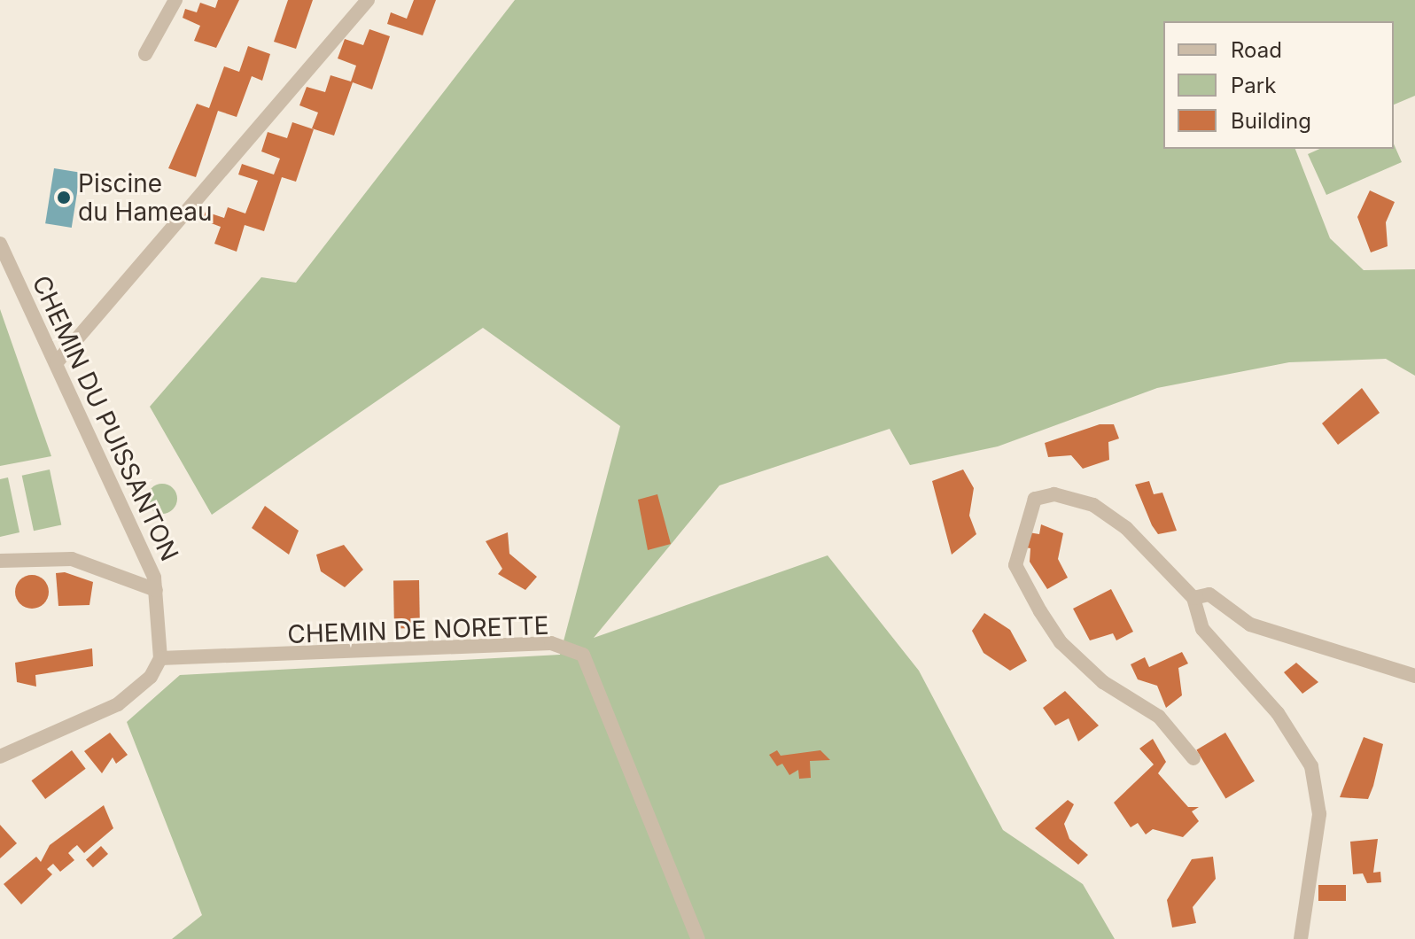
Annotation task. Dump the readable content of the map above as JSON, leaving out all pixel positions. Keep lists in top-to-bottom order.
{
  "streets": {
    "street": ["CHEMIN DU PUISSANTON", "CHEMIN DE NORETTE"]
  },
  "crossings": [
    ["CHEMIN DU PUISSANTON", "CHEMIN DE NORETTE"]
  ],
  "places": ["Piscine du Hameau"],
  "legend": ["Road", "Park", "Building"]
}
